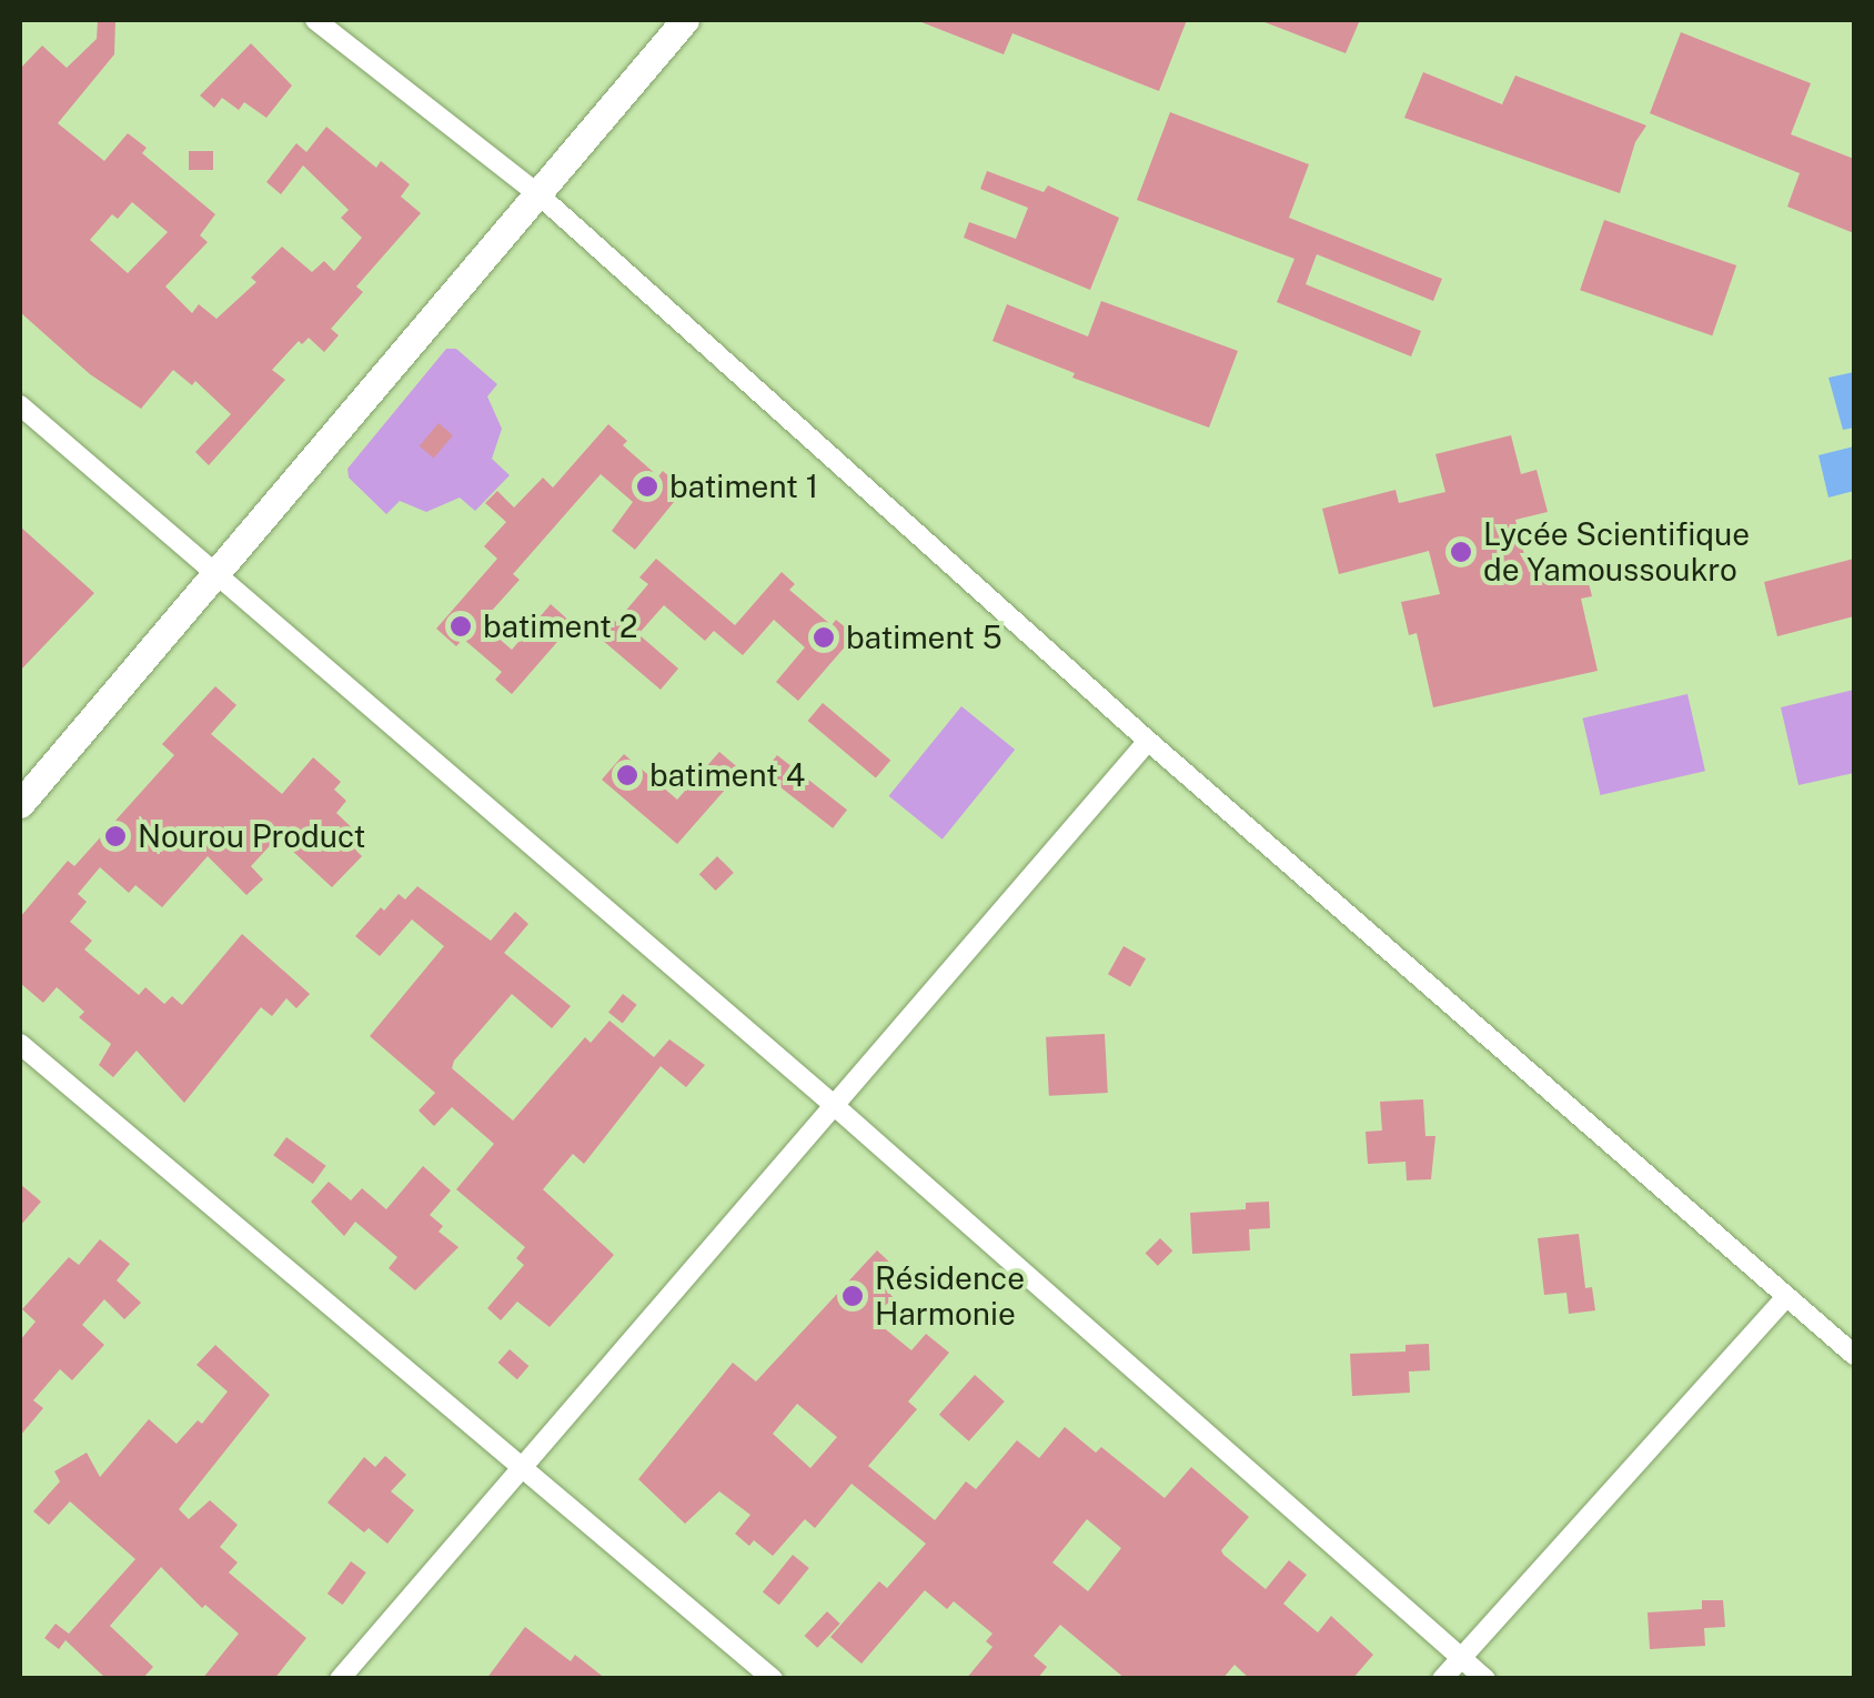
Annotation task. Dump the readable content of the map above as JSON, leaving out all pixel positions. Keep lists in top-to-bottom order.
{
  "places": [
    "batiment 1",
    "Lycée Scientifique de Yamoussoukro",
    "batiment 2",
    "batiment 5",
    "batiment 4",
    "Nourou Product",
    "Résidence Harmonie"
  ]
}
